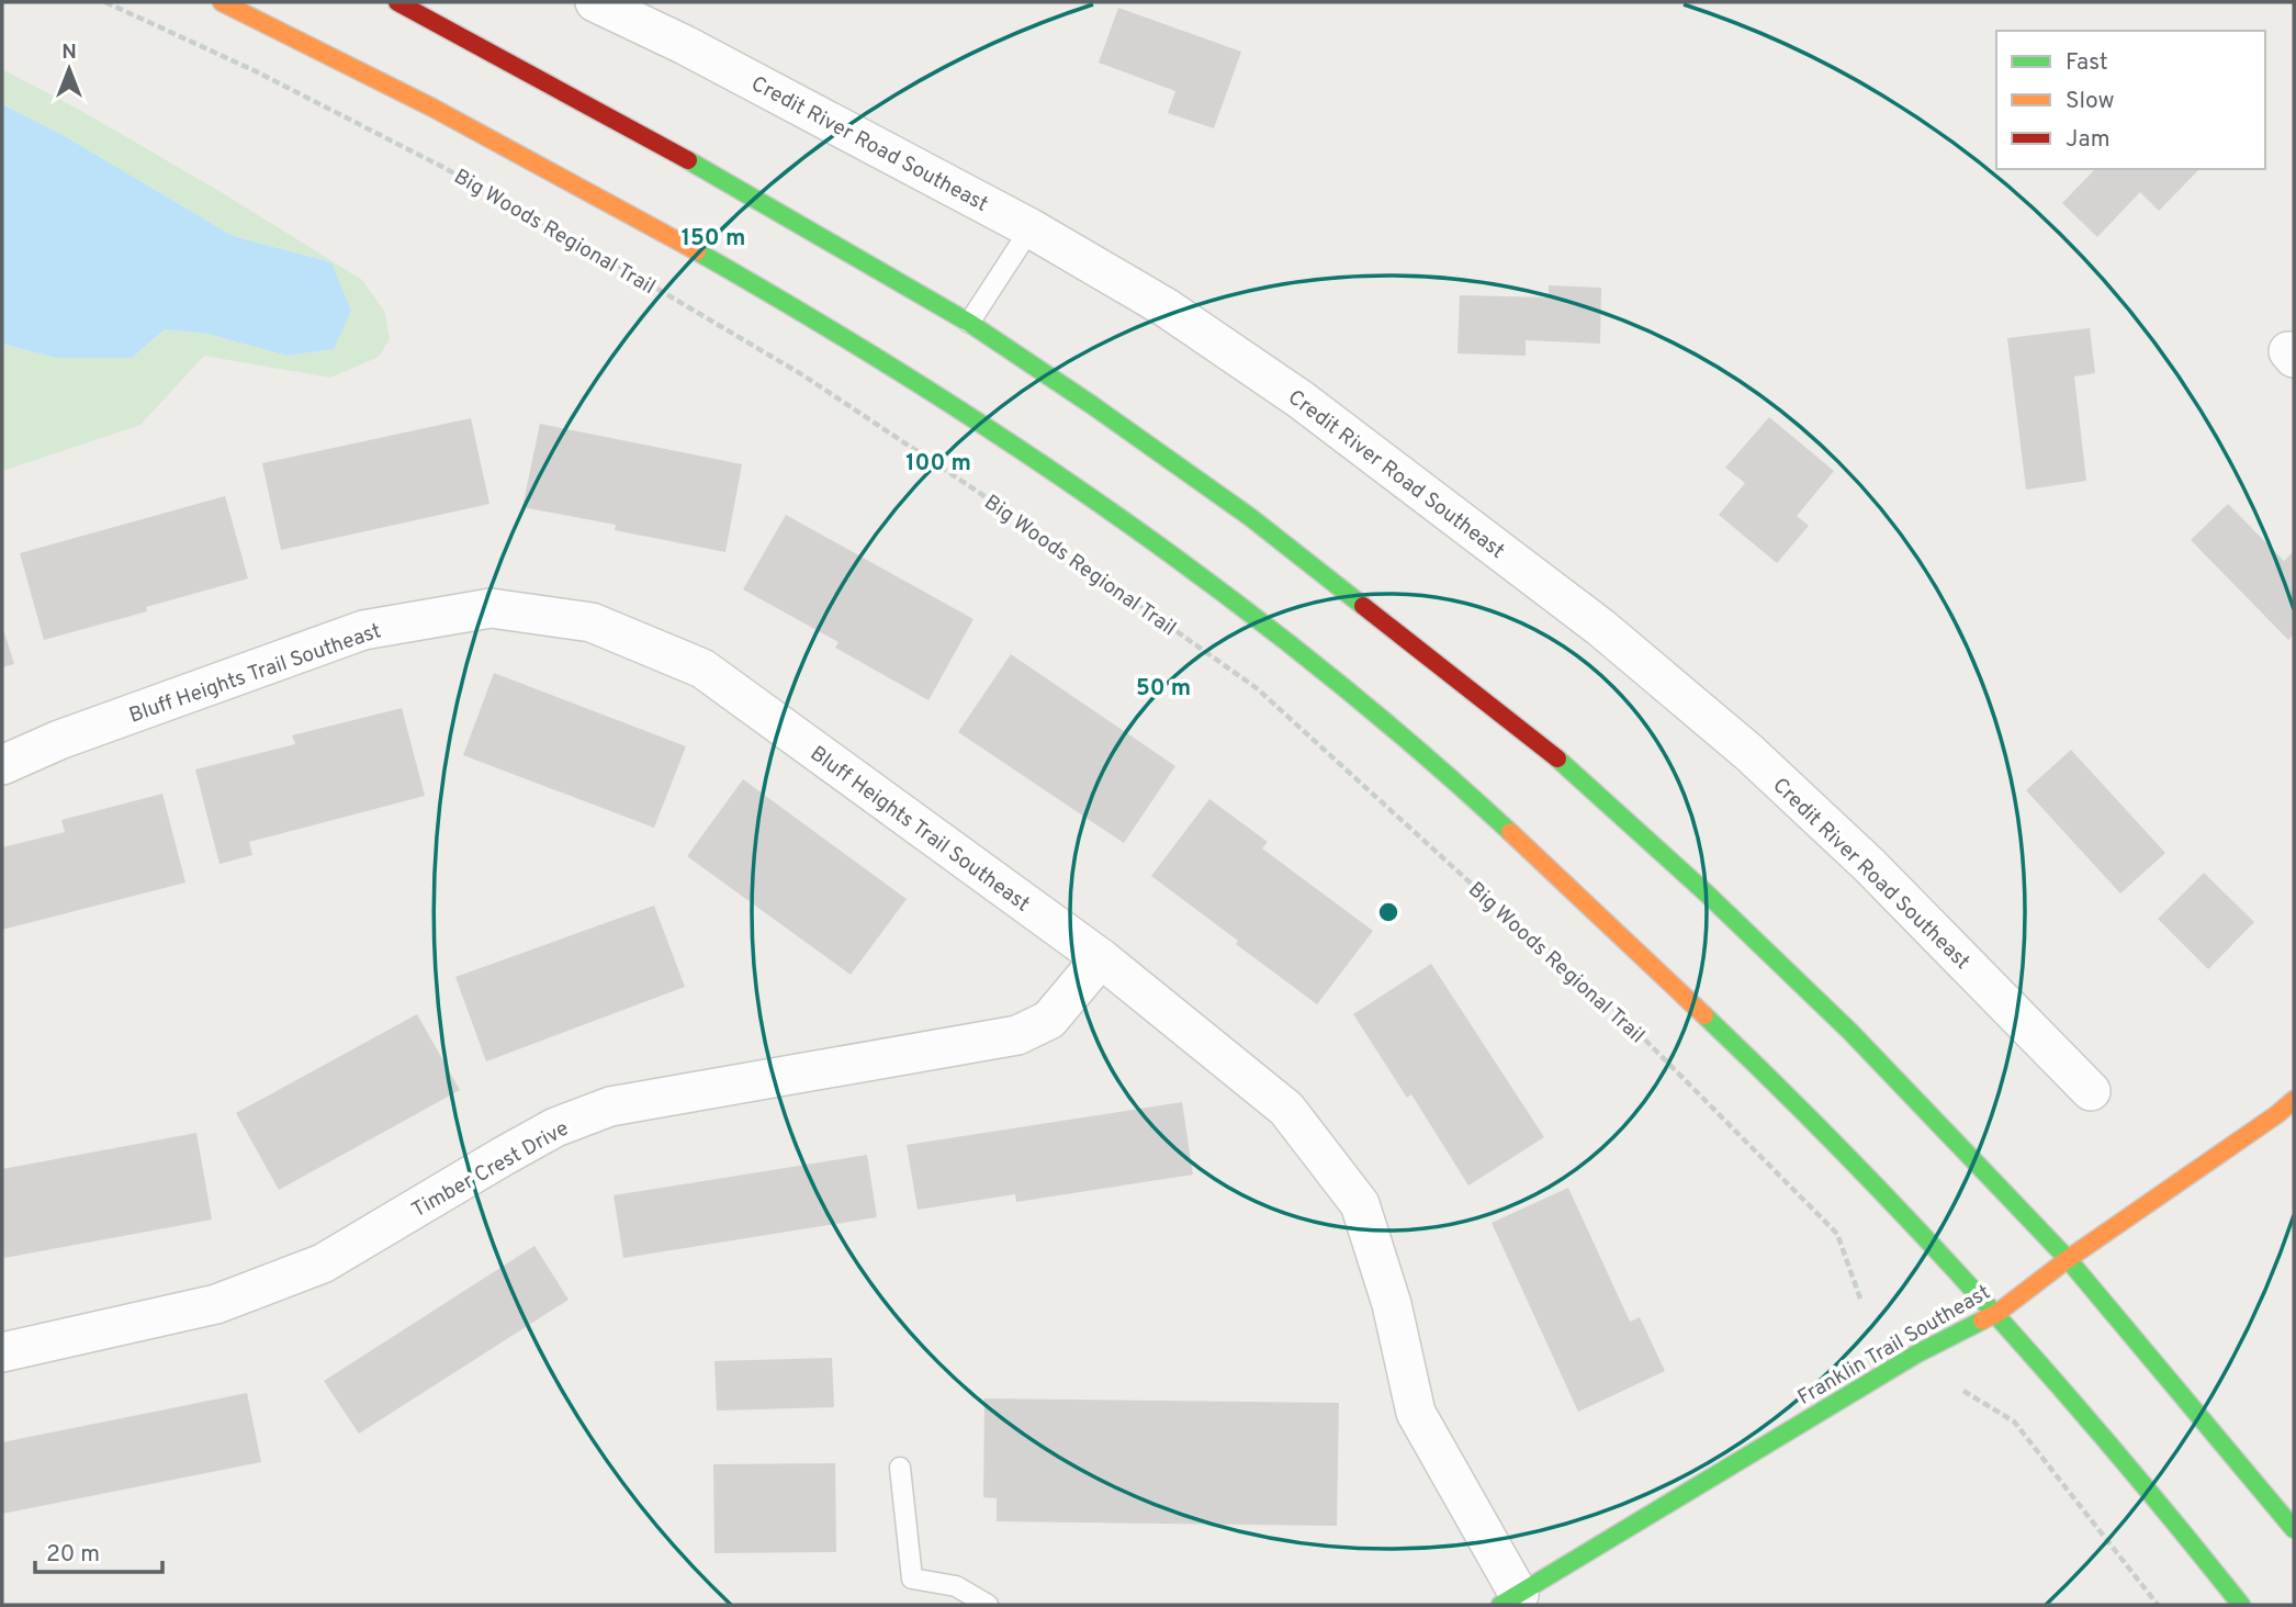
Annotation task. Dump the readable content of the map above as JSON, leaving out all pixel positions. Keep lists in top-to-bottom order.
{
  "streets": {
    "main road": ["Franklin Trail Southeast"],
    "street": ["Credit River Road Southeast", "Bluff Heights Trail Southeast", "Timber Crest Drive"],
    "path": ["Big Woods Regional Trail"]
  },
  "crossings": [
    ["Bluff Heights Trail Southeast", "Timber Crest Drive"],
    ["Bluff Heights Trail Southeast", "Franklin Trail Southeast"]
  ],
  "legend": ["Fast", "Slow", "Jam"],
  "scale_bar": "20 m",
  "north": "top",
  "rings": ["150 m", "100 m", "50 m"]
}
